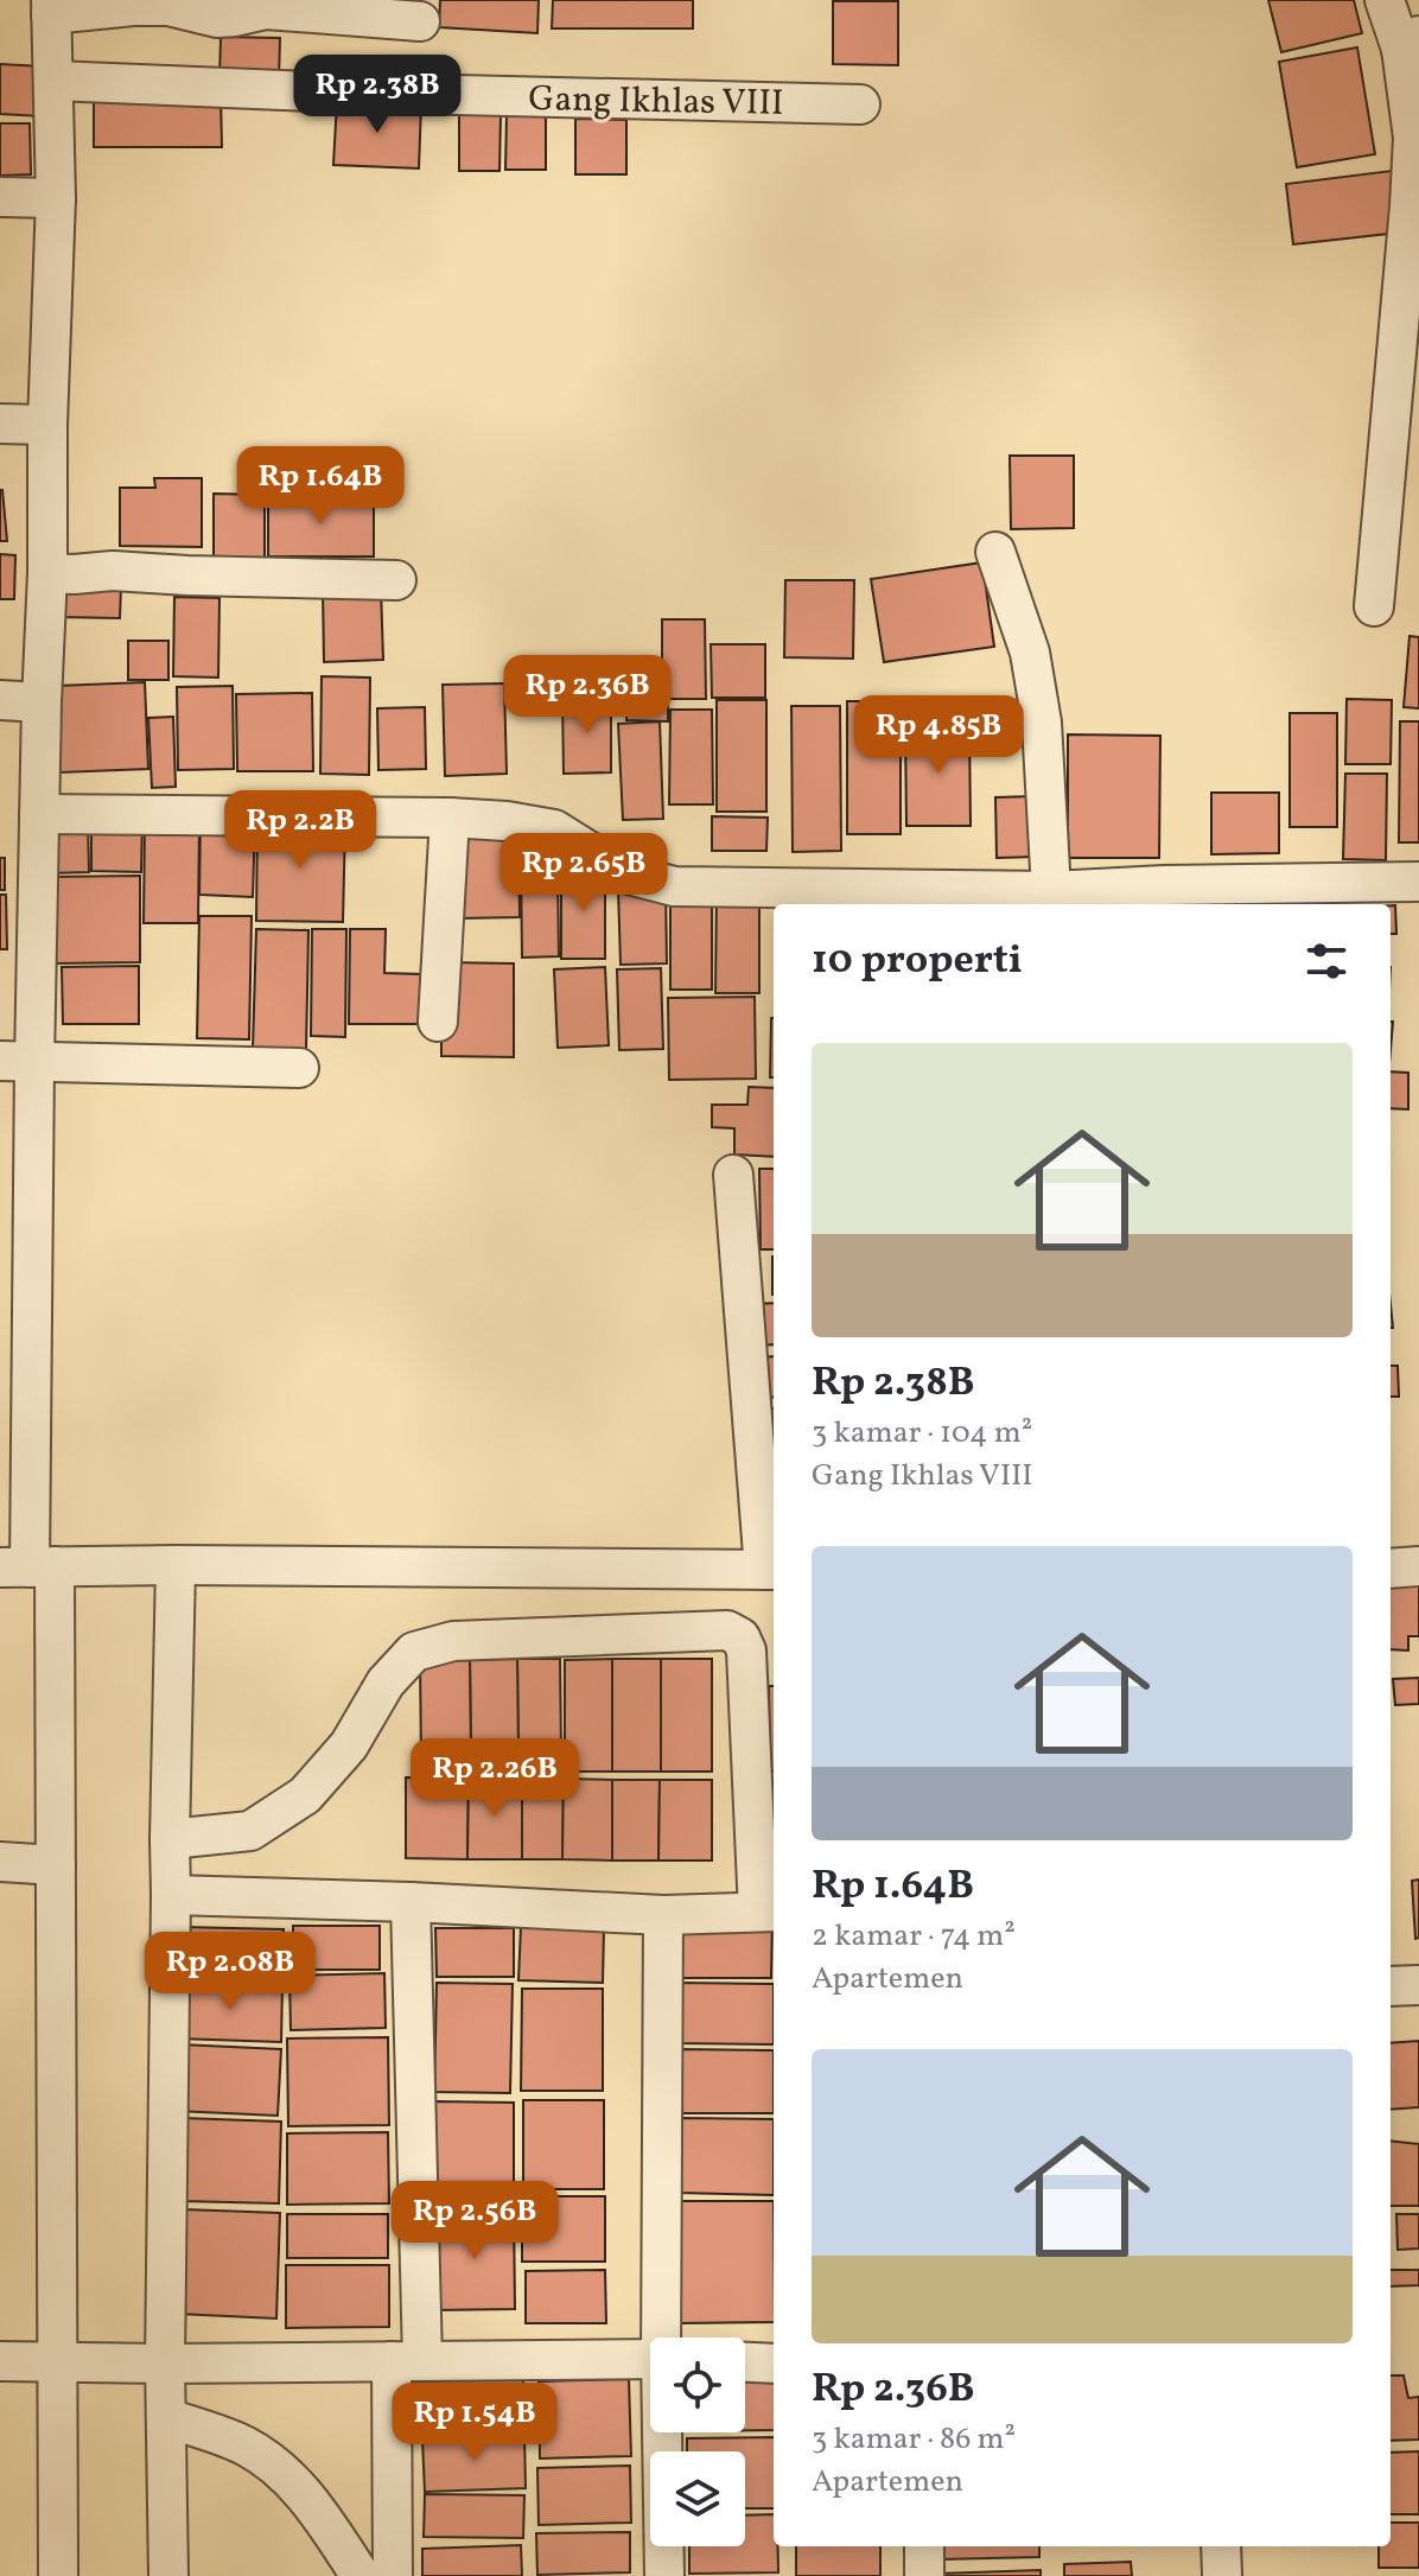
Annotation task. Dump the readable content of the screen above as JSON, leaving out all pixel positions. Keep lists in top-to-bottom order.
{
  "streets": {
    "street": ["Gang Ikhlas VIII"]
  },
  "page": {
    "price": [
      "Rp 2.38B",
      "Rp 1.64B",
      "Rp 2.36B",
      "Rp 4.85B",
      "Rp 2.2B",
      "Rp 2.65B",
      "Rp 2.26B",
      "Rp 2.08B",
      "Rp 2.56B",
      "Rp 1.54B"
    ],
    "heading": "10 properti",
    "list": [
      {
        "name": "Rp 2.38B",
        "note": "3 kamar · 104 m² · Gang Ikhlas VIII"
      },
      {
        "name": "Rp 1.64B",
        "note": "2 kamar · 74 m² · Apartemen"
      },
      {
        "name": "Rp 2.36B",
        "note": "3 kamar · 86 m² · Apartemen"
      }
    ]
  }
}
